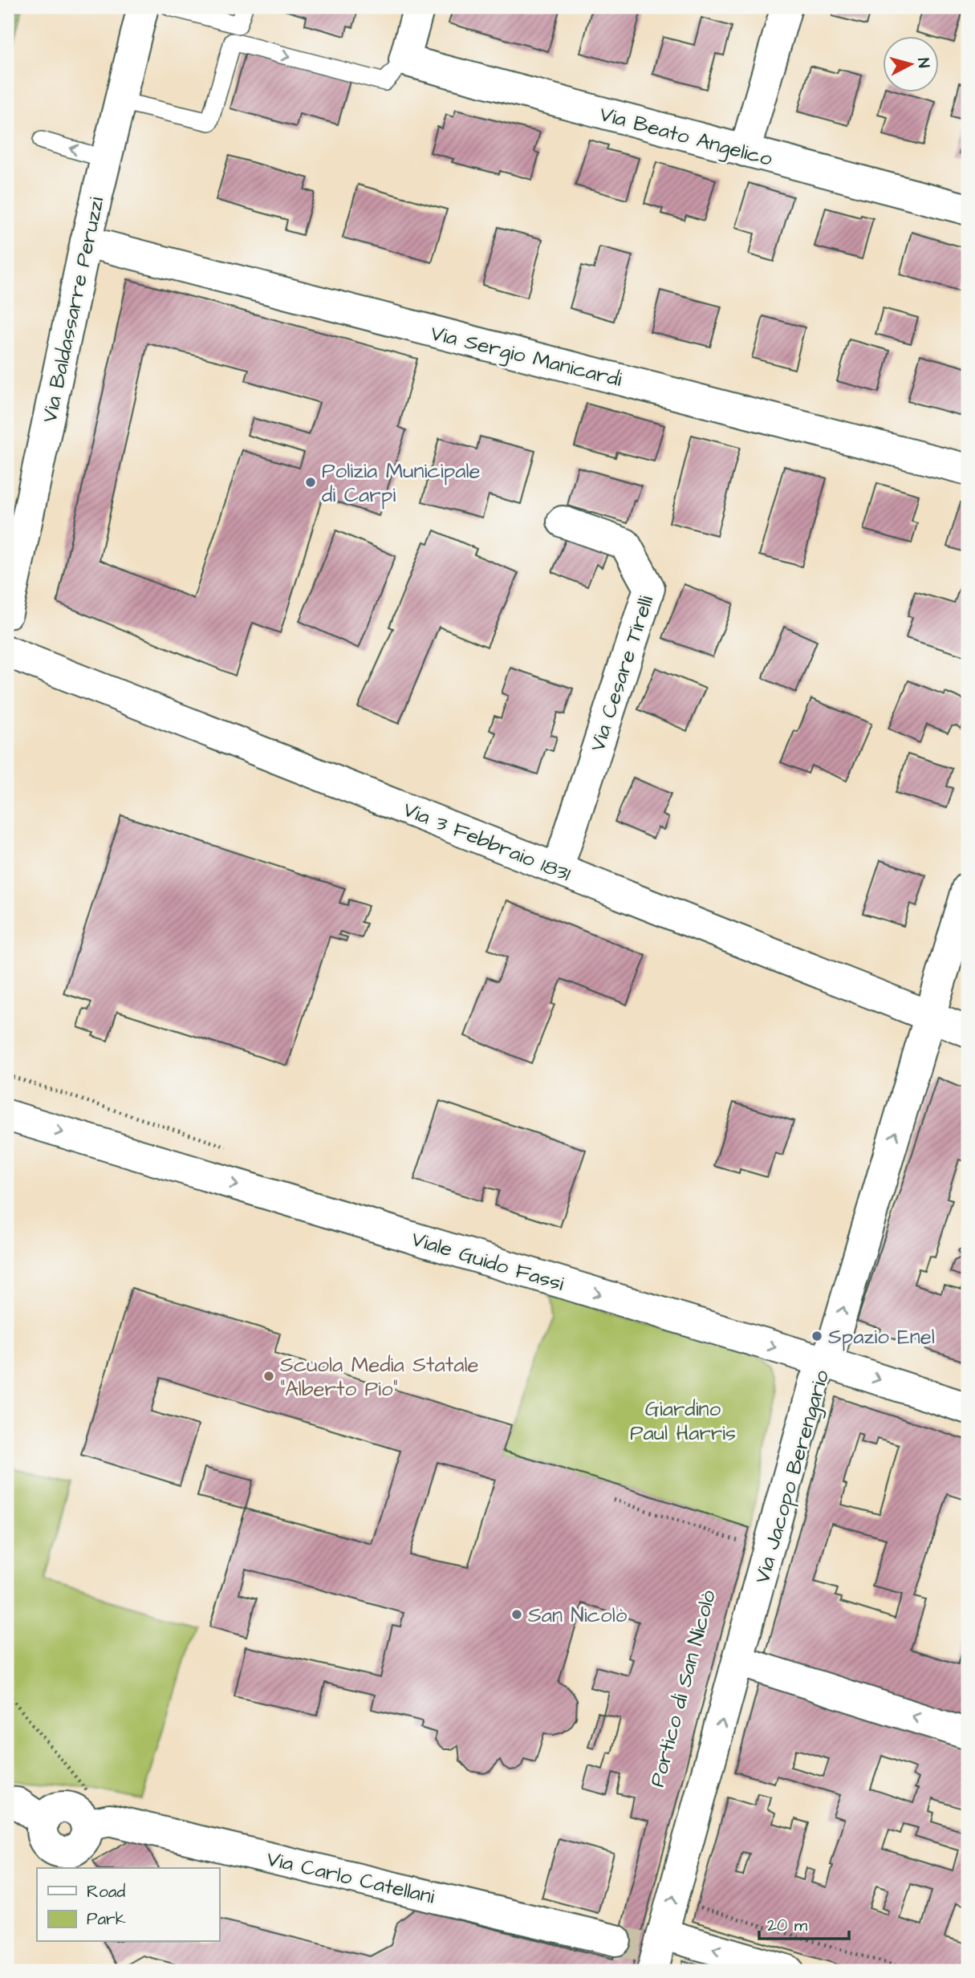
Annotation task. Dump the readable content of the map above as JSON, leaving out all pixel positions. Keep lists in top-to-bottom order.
{
  "streets": {
    "street": [
      "Via Beato Angelico",
      "Via Baldassarre Peruzzi",
      "Via Sergio Manicardi",
      "Via Cesare Tirelli",
      "Via 3 Febbraio 1831",
      "Viale Guido Fassi",
      "Via Jacopo Berengario",
      "Via Carlo Catellani"
    ]
  },
  "crossings": [
    ["Via Baldassarre Peruzzi", "Via Sergio Manicardi"],
    ["Via Cesare Tirelli", "Via 3 Febbraio 1831"],
    ["Via 3 Febbraio 1831", "Via Jacopo Berengario"],
    ["Viale Guido Fassi", "Via Jacopo Berengario"],
    ["Via Jacopo Berengario", "Via Carlo Catellani"]
  ],
  "one_way": ["Viale Guido Fassi", "Via Jacopo Berengario"],
  "parks": ["Giardino Paul Harris"],
  "places": [
    "Polizia Municipale di Carpi",
    "Spazio Enel",
    "Scuola Media Statale “Alberto Pio”",
    "San Nicolò"
  ],
  "legend": ["Road", "Park"],
  "scale_bar": "20 m",
  "north": "right"
}
